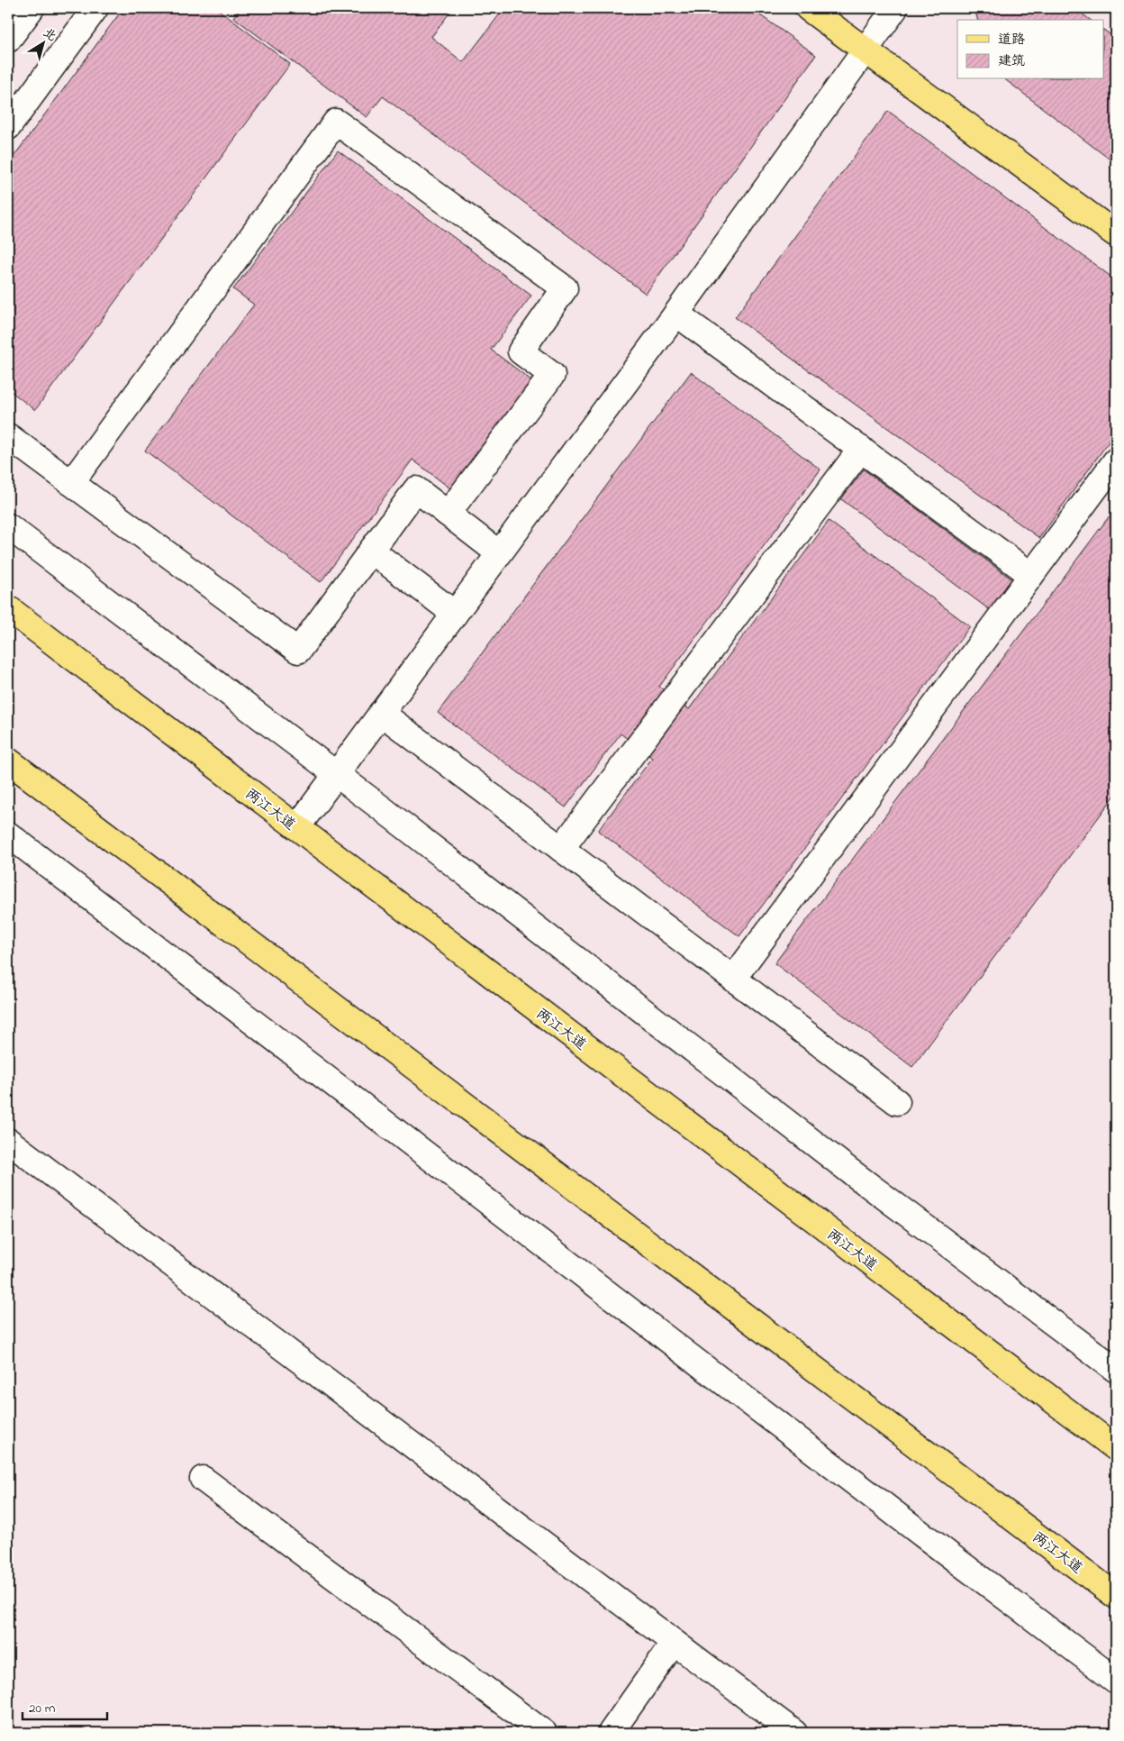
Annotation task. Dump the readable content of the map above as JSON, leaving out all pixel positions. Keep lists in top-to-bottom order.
{
  "streets": {
    "main road": ["两江大道"]
  },
  "legend": ["道路", "建筑"],
  "scale_bar": "20 m",
  "north": "top right"
}
